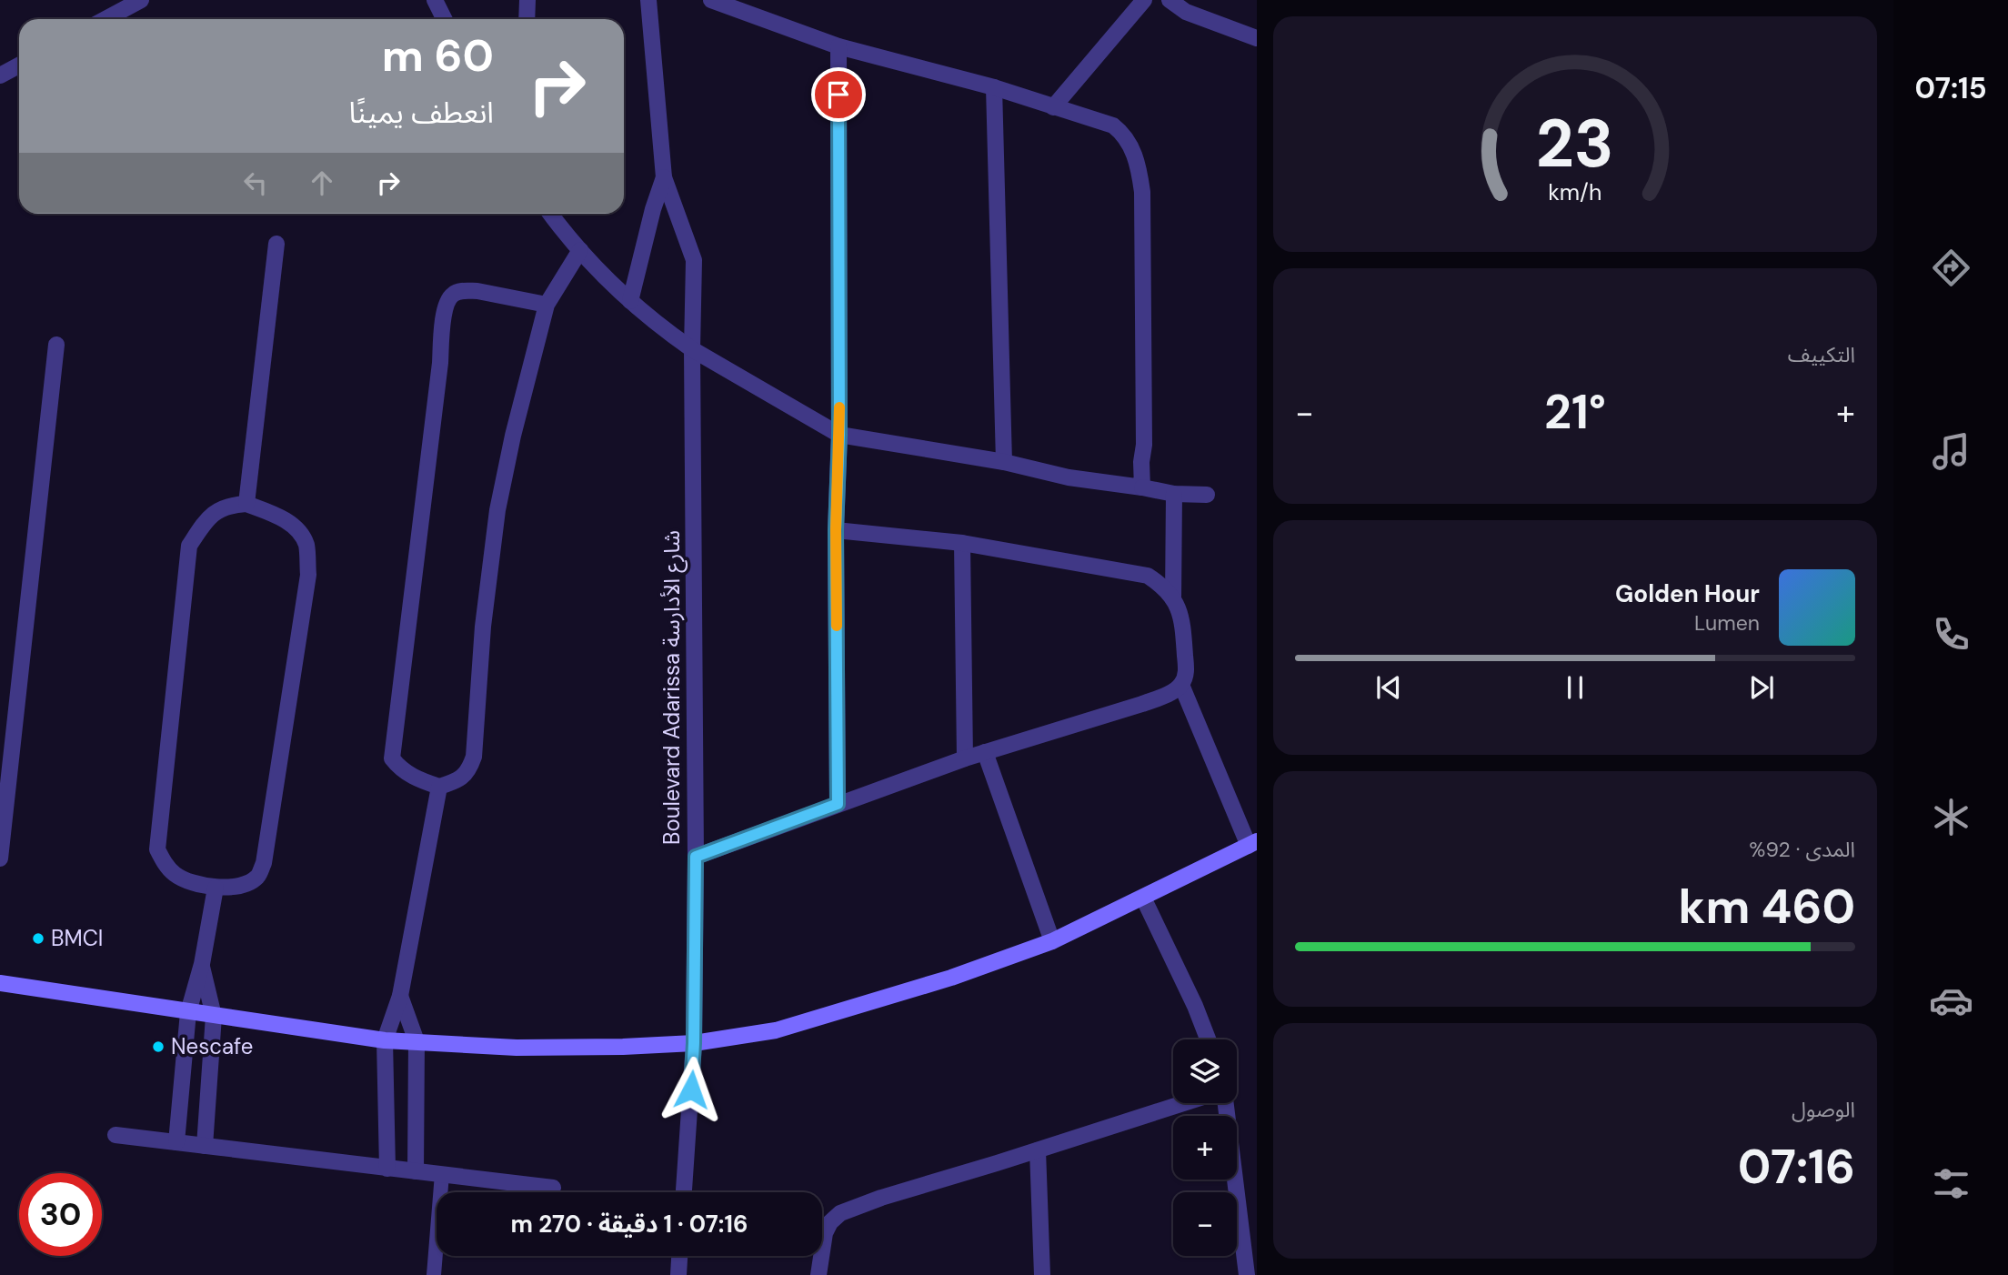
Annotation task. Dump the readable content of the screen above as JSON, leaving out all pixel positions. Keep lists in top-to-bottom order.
{
  "streets": {
    "street": ["Boulevard Adarissa شارع الأدارسة"]
  },
  "places": ["BMCI", "Nescafe"],
  "page": {
    "tabs": "07:15",
    "turn": ["60 m", "انعطف يمينًا"],
    "tile": [
      "التكييف",
      ["المدى · 92%", "460 km"],
      ["الوصول", "07:16"]
    ],
    "heat": ["−", "21°", "+"],
    "song": ["Golden Hour", "Lumen"],
    "map_buttons": ["+", "−"],
    "limit": "30",
    "trip": "07:16 · 1 دقيقة · 270 m",
    "gauge": ["23", "km/h"]
  }
}
